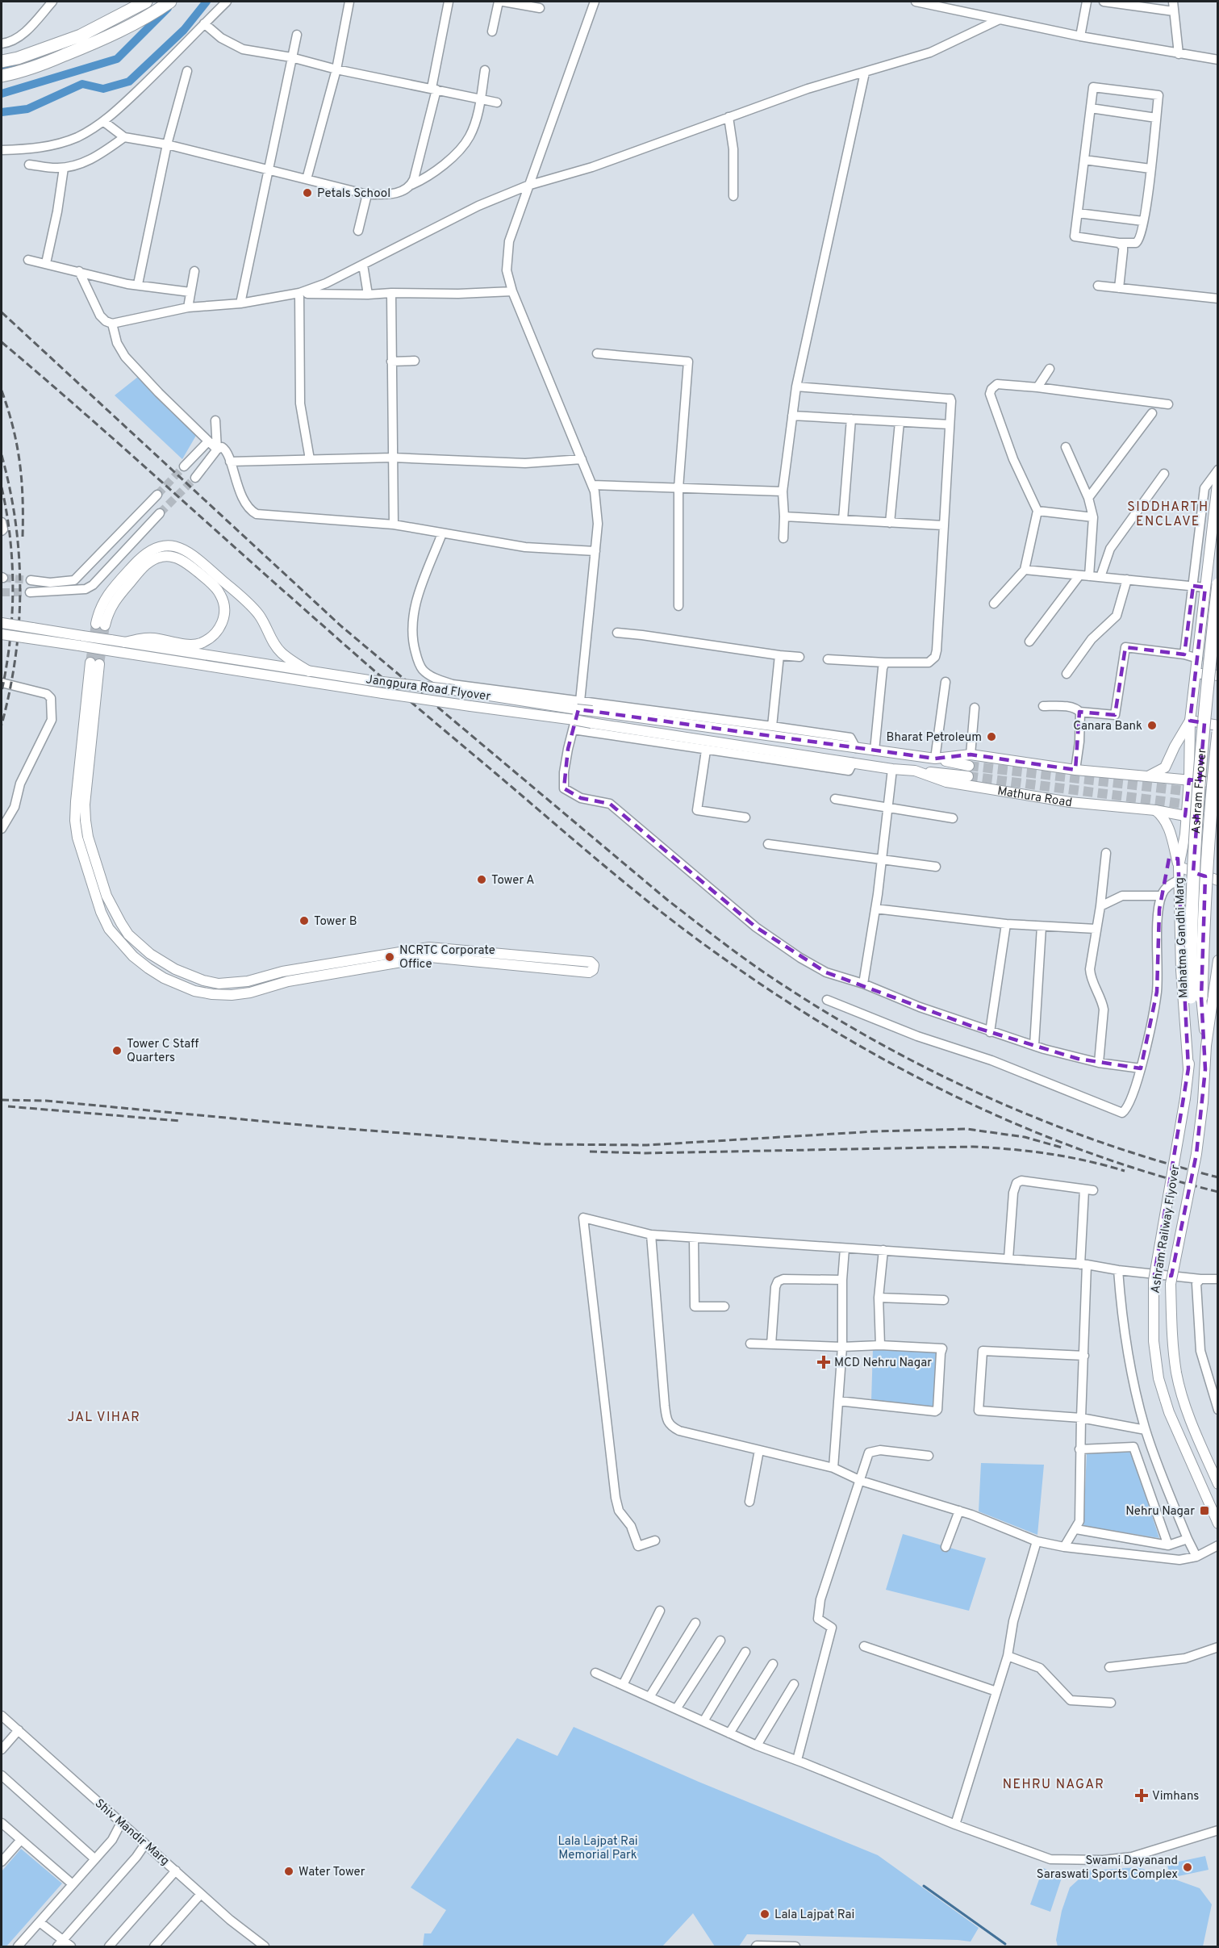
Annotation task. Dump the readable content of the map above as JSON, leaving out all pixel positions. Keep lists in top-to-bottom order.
{
  "streets": {
    "highway": ["Ashram Flyover", "Mathura Road"],
    "main road": ["Jangpura Road Flyover", "Mahatma Gandhi Marg", "Ashram Railway Flyover"],
    "street": ["Shiv Mandir Marg"]
  },
  "crossings": [
    ["Jangpura Road Flyover", "Mathura Road"],
    ["Ashram Flyover", "Mahatma Gandhi Marg"],
    ["Mathura Road", "Mahatma Gandhi Marg"],
    ["Mahatma Gandhi Marg", "Ashram Railway Flyover"]
  ],
  "districts": ["SIDDHARTH ENCLAVE", "JAL VIHAR", "NEHRU NAGAR"],
  "parks": ["Lala Lajpat Rai Memorial Park"],
  "places": {
    "other": [
      "Petals School",
      "Canara Bank",
      "Bharat Petroleum",
      "Tower A",
      "Tower B",
      "NCRTC Corporate Office",
      "Tower C Staff Quarters",
      "Swami Dayanand Saraswati Sports Complex",
      "Water Tower",
      "Lala Lajpat Rai"
    ],
    "health": ["MCD Nehru Nagar", "Vimhans"],
    "transit": ["Nehru Nagar"]
  }
}
